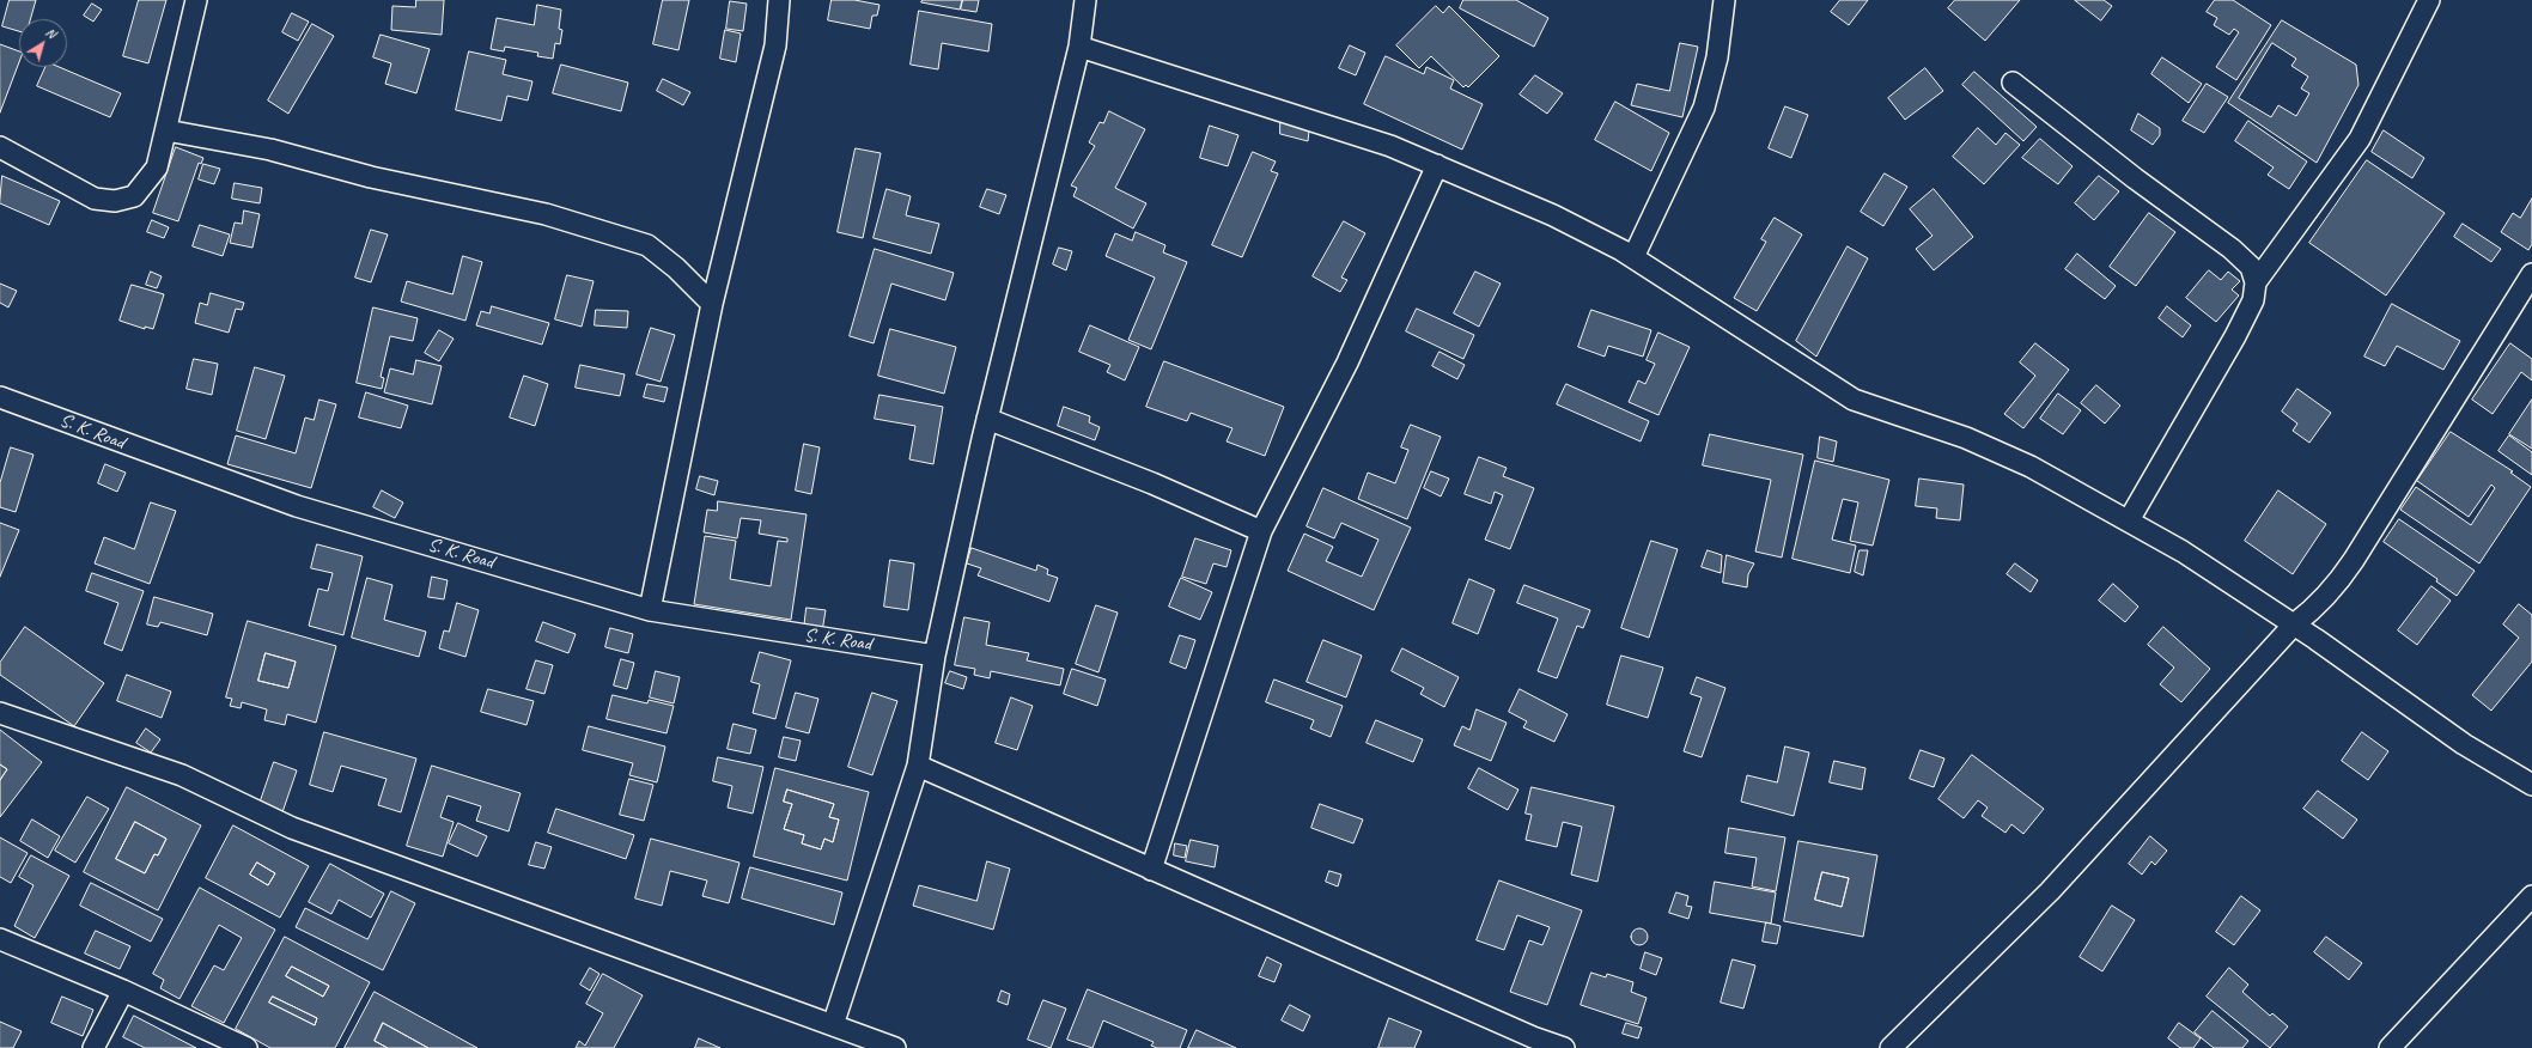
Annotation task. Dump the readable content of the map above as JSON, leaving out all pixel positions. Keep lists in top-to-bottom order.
{
  "streets": {
    "street": ["S. K. Road"]
  },
  "north": "top right"
}
